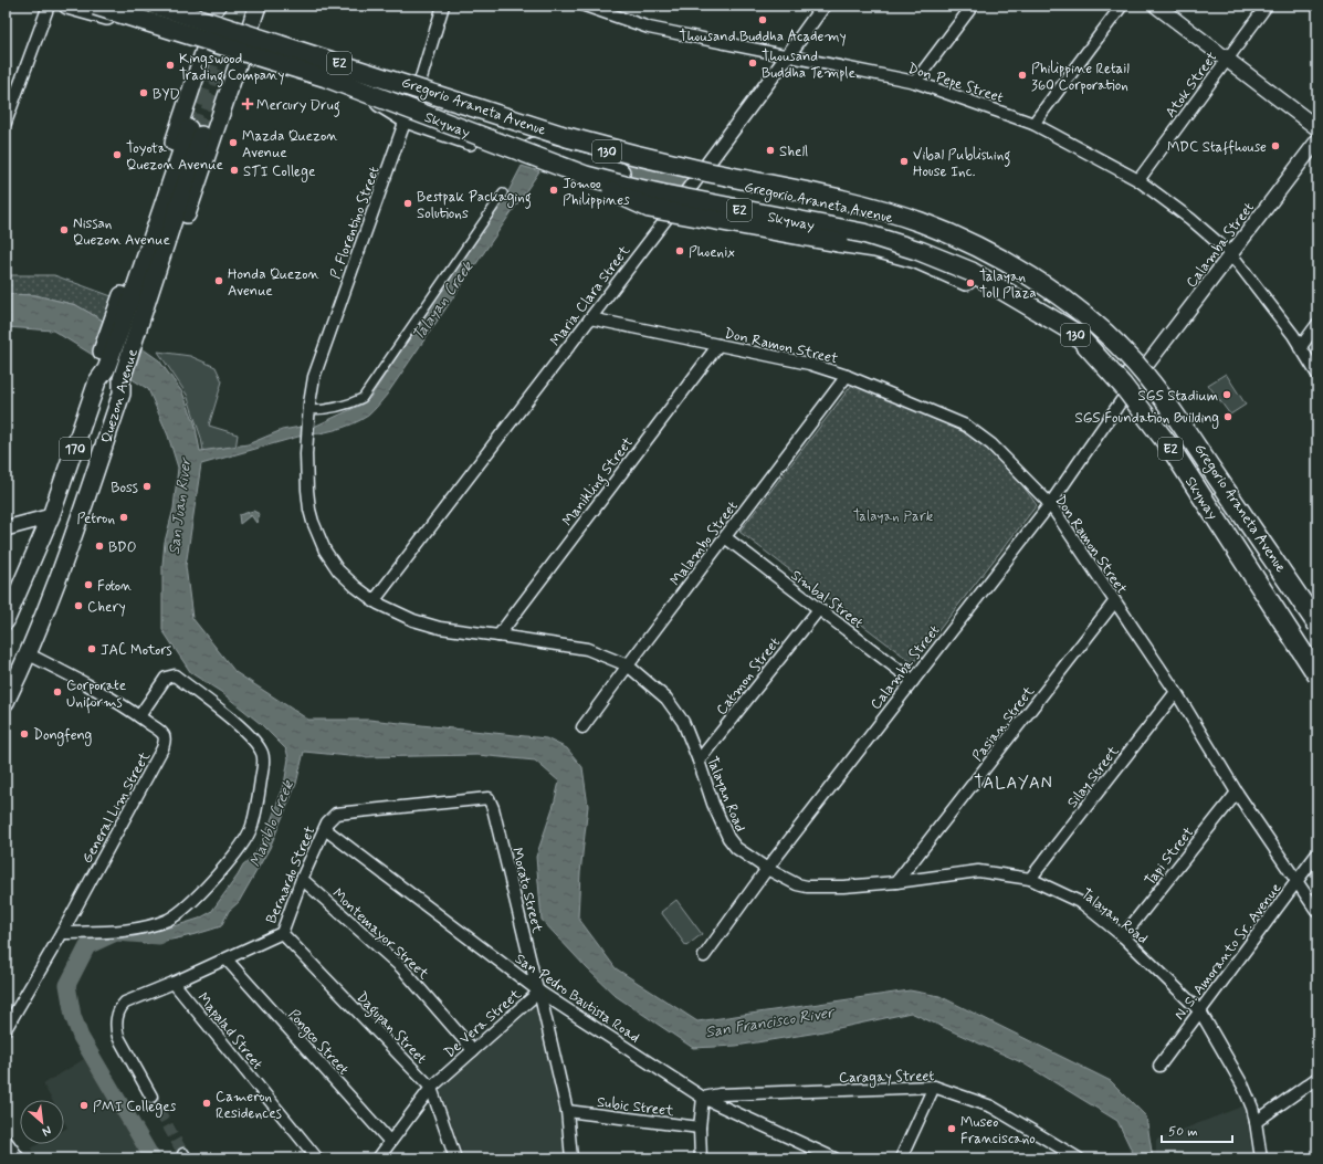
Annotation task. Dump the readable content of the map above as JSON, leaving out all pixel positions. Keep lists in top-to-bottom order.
{
  "streets": {
    "highway": ["E2", "Skyway"],
    "main road": [
      "Gregorio Araneta Avenue",
      "130",
      "Quezon Avenue",
      "170"
    ],
    "street": [
      "Don Pepe Street",
      "Atok Street",
      "P. Florentino Street",
      "Calamba Street",
      "Maria Clara Street",
      "Don Ramon Street",
      "Manikling Street",
      "Malambo Street",
      "Simbal Street",
      "Catmon Street",
      "Pasian Street",
      "Silay Street",
      "Talayan Road",
      "General Lim Street",
      "Tapi Street",
      "Bernardo Street",
      "Morato Street",
      "Montemayor Street",
      "N. S. Amoranto Sr. Avenue",
      "San Pedro Bautista Road",
      "De Vera Street",
      "Dagupan Street",
      "Mapalad Street",
      "Pongco Street",
      "Caragay Street",
      "Subic Street"
    ]
  },
  "crossings": [
    ["Don Pepe Street", "Atok Street"],
    ["Don Pepe Street", "Calamba Street"],
    ["Don Pepe Street", "Maria Clara Street"],
    ["Gregorio Araneta Avenue", "Skyway"],
    ["Gregorio Araneta Avenue", "P. Florentino Street"],
    ["Gregorio Araneta Avenue", "Calamba Street"],
    ["Gregorio Araneta Avenue", "Maria Clara Street"],
    ["P. Florentino Street", "Talayan Road"],
    ["Calamba Street", "Don Ramon Street"],
    ["Calamba Street", "Simbal Street"],
    ["Calamba Street", "Talayan Road"],
    ["Maria Clara Street", "Don Ramon Street"],
    ["Maria Clara Street", "Talayan Road"],
    ["Don Ramon Street", "Manikling Street"],
    ["Don Ramon Street", "Malambo Street"],
    ["Don Ramon Street", "Pasian Street"],
    ["Don Ramon Street", "Silay Street"],
    ["Don Ramon Street", "Tapi Street"],
    ["Don Ramon Street", "N. S. Amoranto Sr. Avenue"],
    ["Quezon Avenue", "General Lim Street"],
    ["Manikling Street", "Talayan Road"],
    ["Malambo Street", "Simbal Street"],
    ["Malambo Street", "Talayan Road"],
    ["Simbal Street", "Catmon Street"],
    ["Catmon Street", "Talayan Road"],
    ["Pasian Street", "Talayan Road"],
    ["Silay Street", "Talayan Road"],
    ["Talayan Road", "Tapi Street"],
    ["Talayan Road", "N. S. Amoranto Sr. Avenue"],
    ["Bernardo Street", "Morato Street"],
    ["Bernardo Street", "Montemayor Street"],
    ["Bernardo Street", "San Pedro Bautista Road"],
    ["Bernardo Street", "Dagupan Street"],
    ["Bernardo Street", "Mapalad Street"],
    ["Bernardo Street", "Pongco Street"],
    ["Morato Street", "San Pedro Bautista Road"],
    ["Morato Street", "De Vera Street"],
    ["Morato Street", "Subic Street"],
    ["Montemayor Street", "De Vera Street"],
    ["San Pedro Bautista Road", "De Vera Street"],
    ["San Pedro Bautista Road", "Caragay Street"],
    ["De Vera Street", "Dagupan Street"],
    ["De Vera Street", "Pongco Street"]
  ],
  "districts": ["TALAYAN"],
  "water": [
    "Talayan Creek",
    "San Juan River",
    "Mariblo Creek",
    "San Francisco River"
  ],
  "parks": ["Talayan Park"],
  "places": {
    "other": [
      "Thousand Buddha Academy",
      "Thousand Buddha Temple",
      "Kingswood Trading Company",
      "Philippine Retail 360 Corporation",
      "BYD",
      "Mazda Quezon Avenue",
      "MDC Staffhouse",
      "Shell",
      "Toyota Quezon Avenue",
      "Vibal Publishing House Inc.",
      "STI College",
      "Jomoo Philippines",
      "Bestpak Packaging Solutions",
      "Nissan Quezon Avenue",
      "Phoenix",
      "Honda Quezon Avenue",
      "Talayan Toll Plaza",
      "SGS Stadium",
      "SGS Foundation Building",
      "Boss",
      "Petron",
      "BDO",
      "Foton",
      "Chery",
      "JAC Motors",
      "Corporate Uniforms",
      "Dongfeng",
      "Cameron Residences",
      "PMI Colleges",
      "Museo Franciscano"
    ],
    "health": ["Mercury Drug"]
  },
  "scale_bar": "50 m",
  "north": "bottom right"
}
